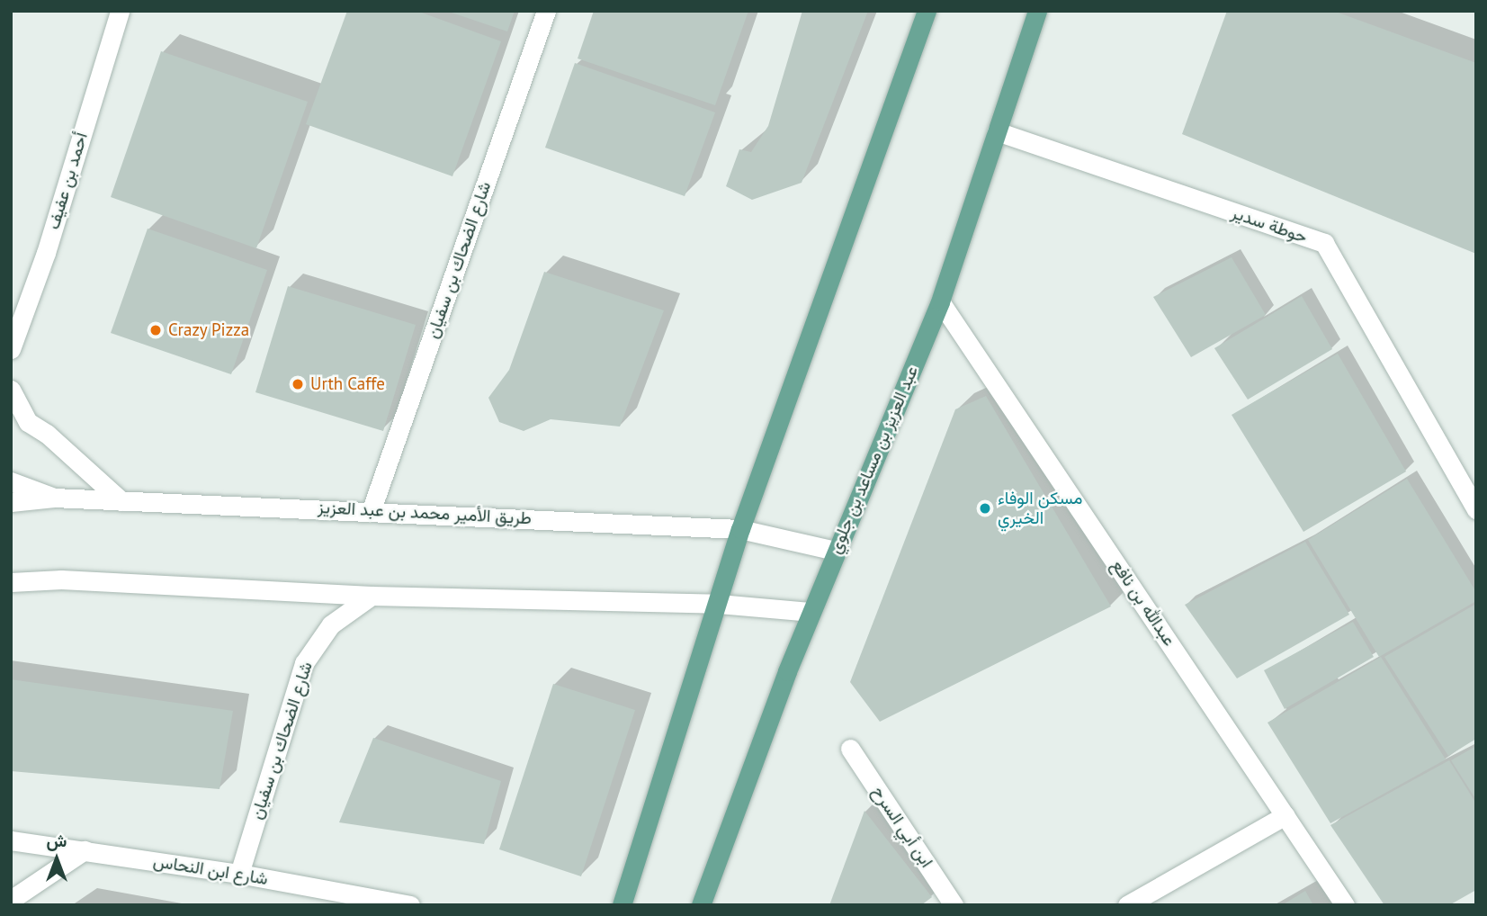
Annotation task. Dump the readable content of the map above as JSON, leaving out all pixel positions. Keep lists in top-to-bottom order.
{
  "streets": {
    "main road": ["عبد العزيز بن مساعد بن جلوي"],
    "street": [
      "أحمد بن عفيف",
      "حوطة سدير",
      "شارع الضحاك بن سفيان",
      "طريق الأمير محمد بن عبد العزيز",
      "عبدالله بن نافع",
      "ابن أبي السرح",
      "شارع ابن النحاس"
    ]
  },
  "crossings": [
    ["حوطة سدير", "عبد العزيز بن مساعد بن جلوي"],
    ["شارع الضحاك بن سفيان", "طريق الأمير محمد بن عبد العزيز"],
    ["شارع الضحاك بن سفيان", "شارع ابن النحاس"],
    ["عبد العزيز بن مساعد بن جلوي", "طريق الأمير محمد بن عبد العزيز"],
    ["عبد العزيز بن مساعد بن جلوي", "عبدالله بن نافع"]
  ],
  "places": ["Crazy Pizza", "Urth Caffe", "مسكن الوفاء الخيري"],
  "north": "top"
}
